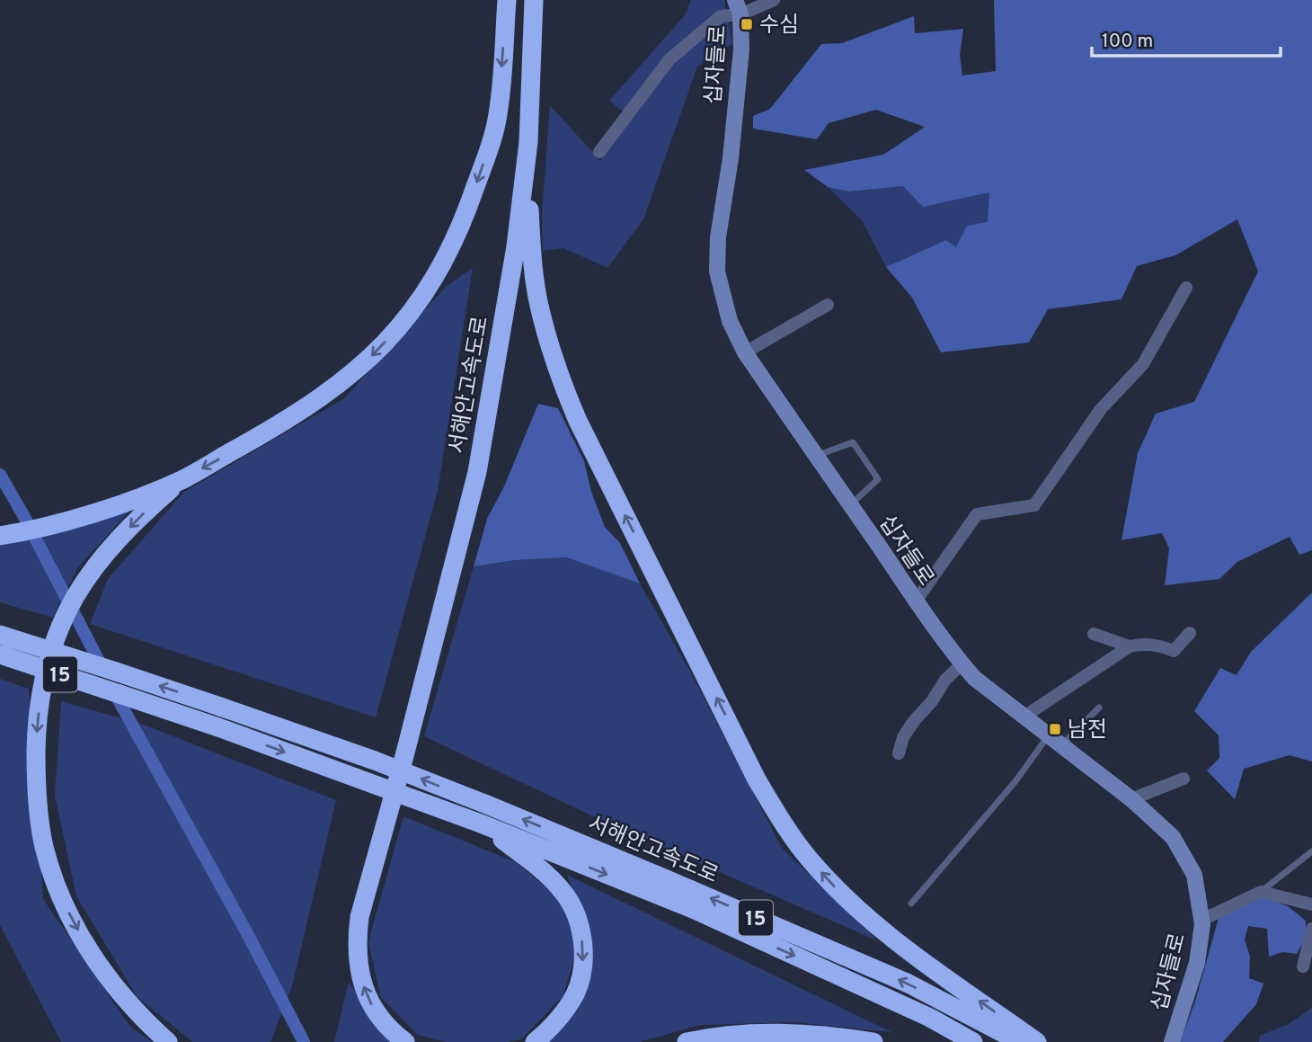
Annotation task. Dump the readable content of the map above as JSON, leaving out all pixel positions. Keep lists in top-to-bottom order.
{
  "streets": {
    "highway": ["서해안고속도로", "15"],
    "main road": ["십자들로"]
  },
  "places": {
    "transit": ["수심", "남전"]
  },
  "scale_bar": "100 m"
}
